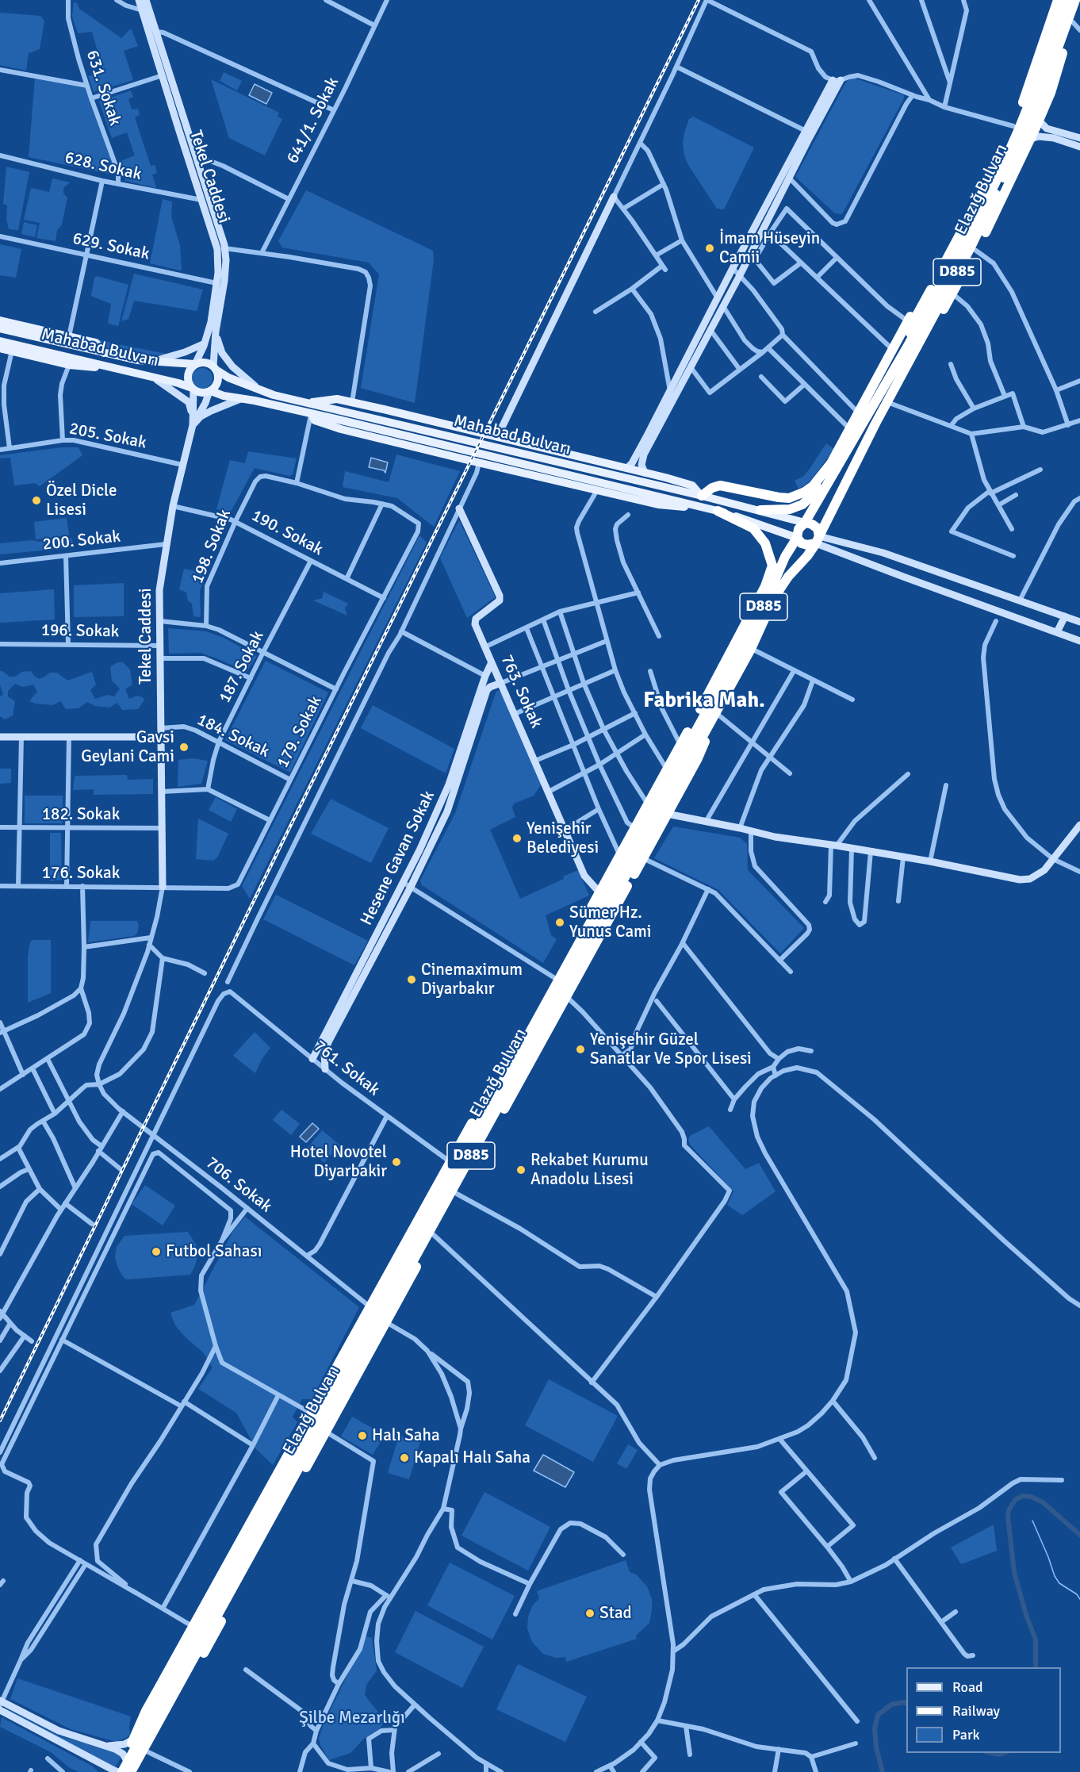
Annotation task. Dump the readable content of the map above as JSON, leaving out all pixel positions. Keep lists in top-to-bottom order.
{
  "streets": {
    "highway": ["Elazığ Bulvarı", "D885"],
    "main road": ["Mahabad Bulvarı"],
    "street": [
      "631. Sokak",
      "641/1. Sokak",
      "628. Sokak",
      "Tekel Caddesi",
      "629. Sokak",
      "205. Sokak",
      "190. Sokak",
      "200. Sokak",
      "198. Sokak",
      "196. Sokak",
      "187. Sokak",
      "763. Sokak",
      "179. Sokak",
      "184. Sokak",
      "182. Sokak",
      "Hesene Gavan Sokak",
      "176. Sokak",
      "761. Sokak",
      "706. Sokak"
    ]
  },
  "crossings": [
    ["631. Sokak", "628. Sokak"],
    ["628. Sokak", "Tekel Caddesi"],
    ["Tekel Caddesi", "629. Sokak"],
    ["Tekel Caddesi", "Mahabad Bulvarı"],
    ["Tekel Caddesi", "205. Sokak"],
    ["Tekel Caddesi", "190. Sokak"],
    ["Tekel Caddesi", "200. Sokak"],
    ["Tekel Caddesi", "196. Sokak"],
    ["Tekel Caddesi", "179. Sokak"],
    ["Tekel Caddesi", "184. Sokak"],
    ["Tekel Caddesi", "182. Sokak"],
    ["Tekel Caddesi", "176. Sokak"],
    ["Elazığ Bulvarı", "Mahabad Bulvarı"],
    ["190. Sokak", "198. Sokak"],
    ["190. Sokak", "187. Sokak"],
    ["190. Sokak", "179. Sokak"],
    ["187. Sokak", "184. Sokak"],
    ["763. Sokak", "Hesene Gavan Sokak"],
    ["179. Sokak", "184. Sokak"],
    ["179. Sokak", "176. Sokak"],
    ["Hesene Gavan Sokak", "761. Sokak"],
    ["761. Sokak", "706. Sokak"]
  ],
  "districts": ["Fabrika Mah."],
  "parks": ["Şilbe Mezarlığı"],
  "places": [
    "İmam Hüseyin Camii",
    "Özel Dicle Lisesi",
    "Gavsi Geylani Cami",
    "Yenişehir Belediyesi",
    "Sümer Hz. Yunus Cami",
    "Cinemaximum Diyarbakır",
    "Yenişehir Güzel Sanatlar Ve Spor Lisesi",
    "Hotel Novotel Diyarbakir",
    "Rekabet Kurumu Anadolu Lisesi",
    "Futbol Sahası",
    "Halı Saha",
    "Kapalı Halı Saha",
    "Stad"
  ],
  "legend": ["Road", "Railway", "Park"]
}
